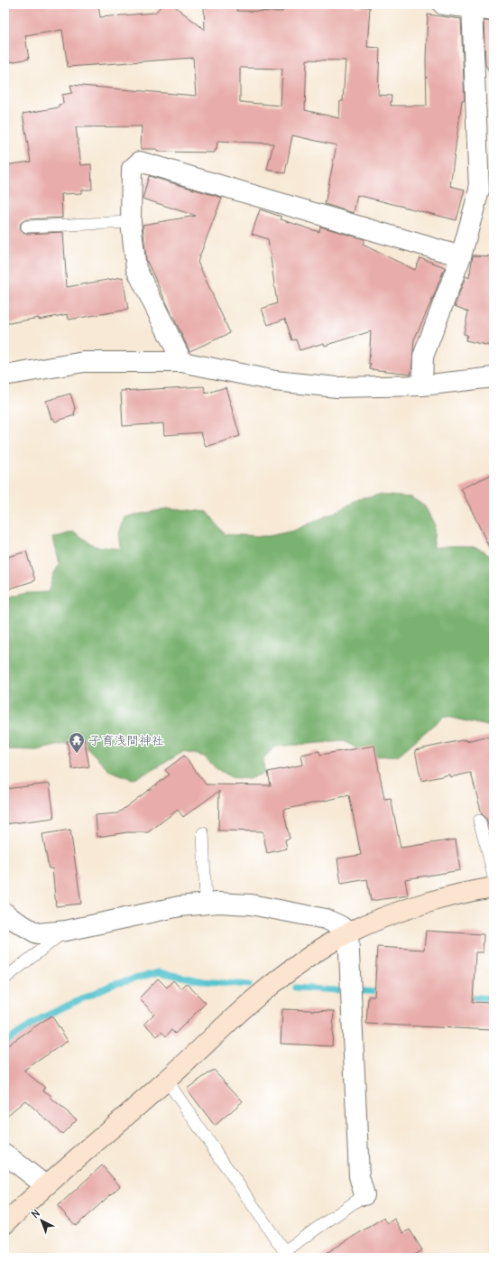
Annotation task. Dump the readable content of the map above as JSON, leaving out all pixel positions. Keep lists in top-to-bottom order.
{
  "places": {
    "temple": ["子育浅間神社"]
  },
  "north": "top left"
}
